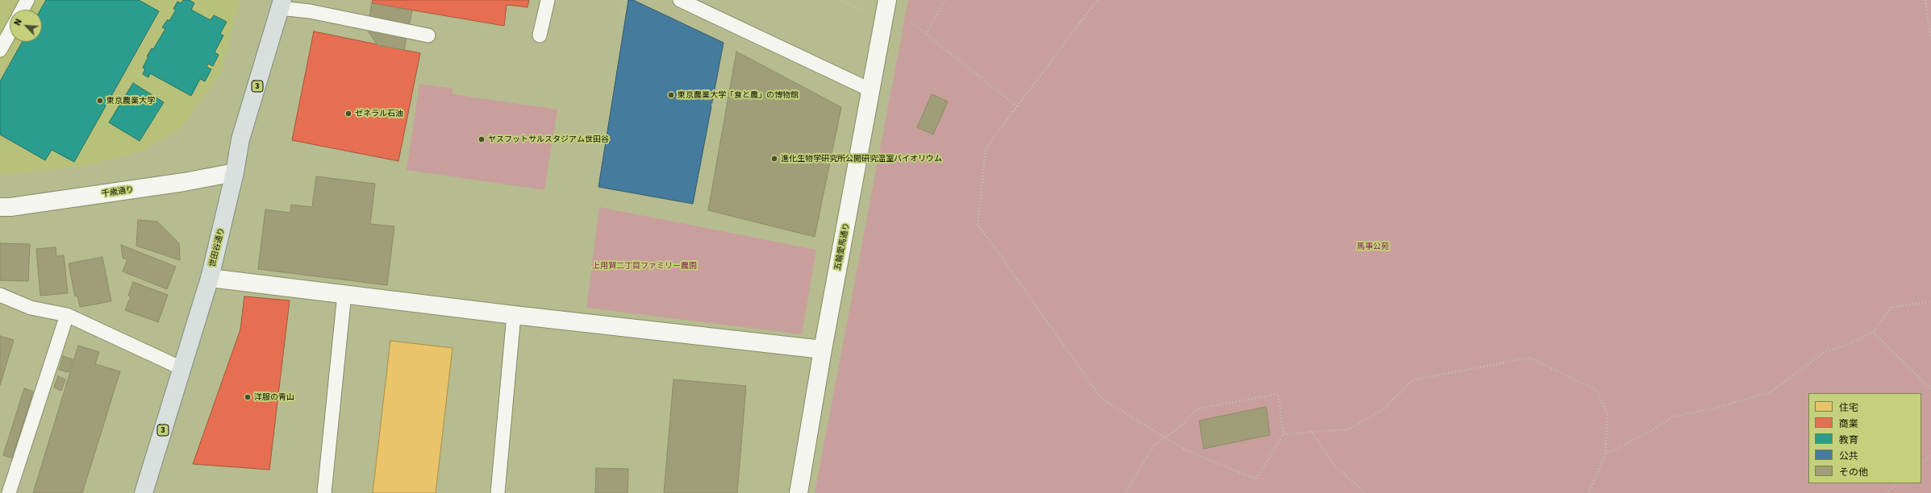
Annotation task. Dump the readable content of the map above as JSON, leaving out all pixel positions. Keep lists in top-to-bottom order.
{
  "streets": {
    "main road": ["3", "世田谷通り"],
    "street": ["千歳通り", "五輪愛馬通り"]
  },
  "crossings": [
    ["千歳通り", "世田谷通り"]
  ],
  "parks": ["馬事公苑", "上用賀二丁目ファミリー農園"],
  "places": [
    "東京農業大学「食と農」の博物館",
    "東京農業大学",
    "ゼネラル石油",
    "ヤスフットサルスタジアム世田谷",
    "進化生物学研究所公開研究温室バイオリウム",
    "洋服の青山"
  ],
  "legend": [
    "住宅",
    "商業",
    "教育",
    "公共",
    "その他"
  ],
  "north": "top left"
}
